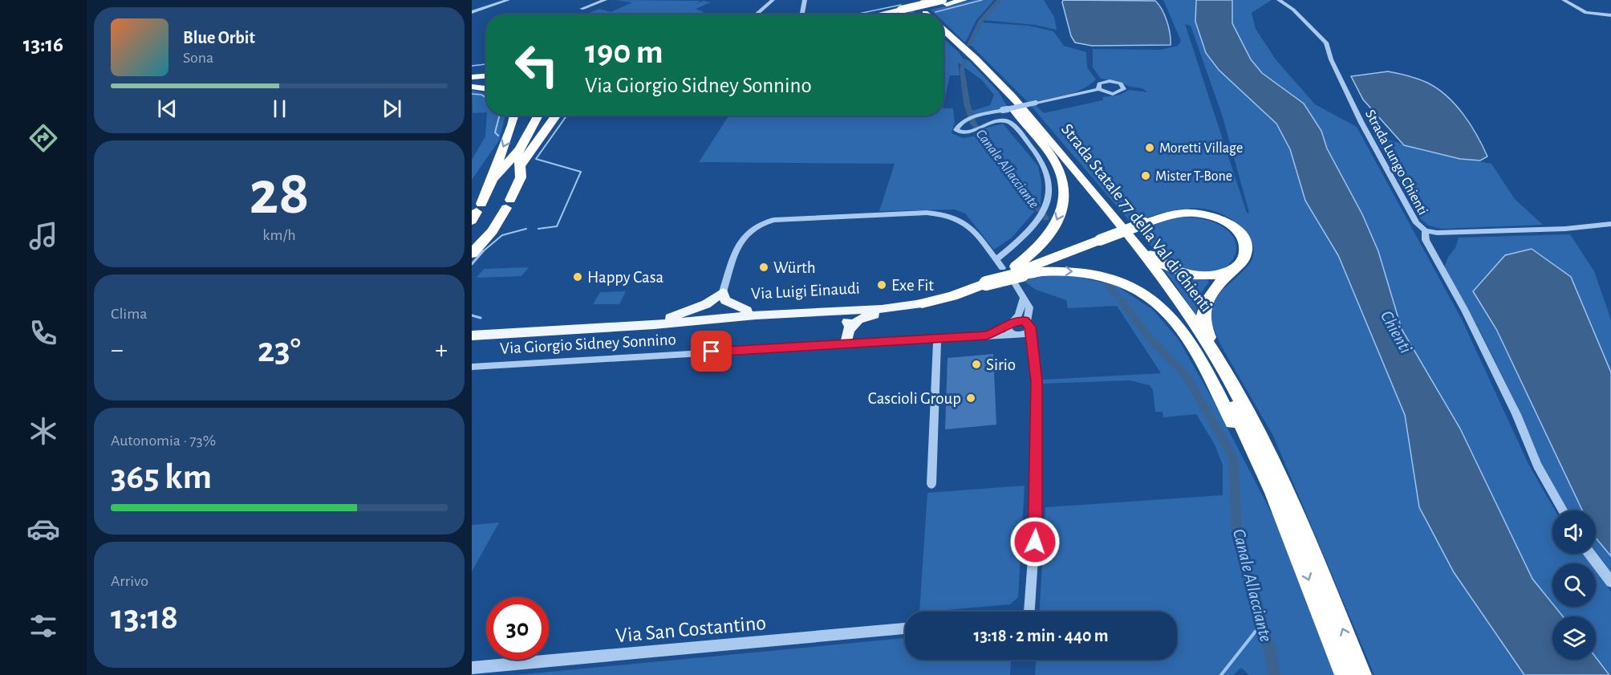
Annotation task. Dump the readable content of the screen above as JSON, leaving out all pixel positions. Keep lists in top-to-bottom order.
{
  "streets": {
    "highway": ["Strada Statale 77 della Val di Chienti"],
    "main road": ["Via Luigi Einaudi"],
    "street": ["Strada Lungo Chienti", "Via Giorgio Sidney Sonnino", "Via San Costantino"]
  },
  "water": ["Canale Allacciante", "Chienti"],
  "places": [
    "Moretti Village",
    "Mister T-Bone",
    "Würth",
    "Happy Casa",
    "Exe Fit",
    "Sirio",
    "Cascioli Group"
  ],
  "page": {
    "tabs": "13:16",
    "turn": ["190 m", "Via Giorgio Sidney Sonnino"],
    "song": ["Blue Orbit", "Sona"],
    "tile": [
      ["28", "km/h"],
      "Clima",
      ["Autonomia · 73%", "365 km"],
      ["Arrivo", "13:18"]
    ],
    "heat": ["−", "23°", "+"],
    "limit": "30",
    "trip": "13:18 · 2 min · 440 m"
  }
}
